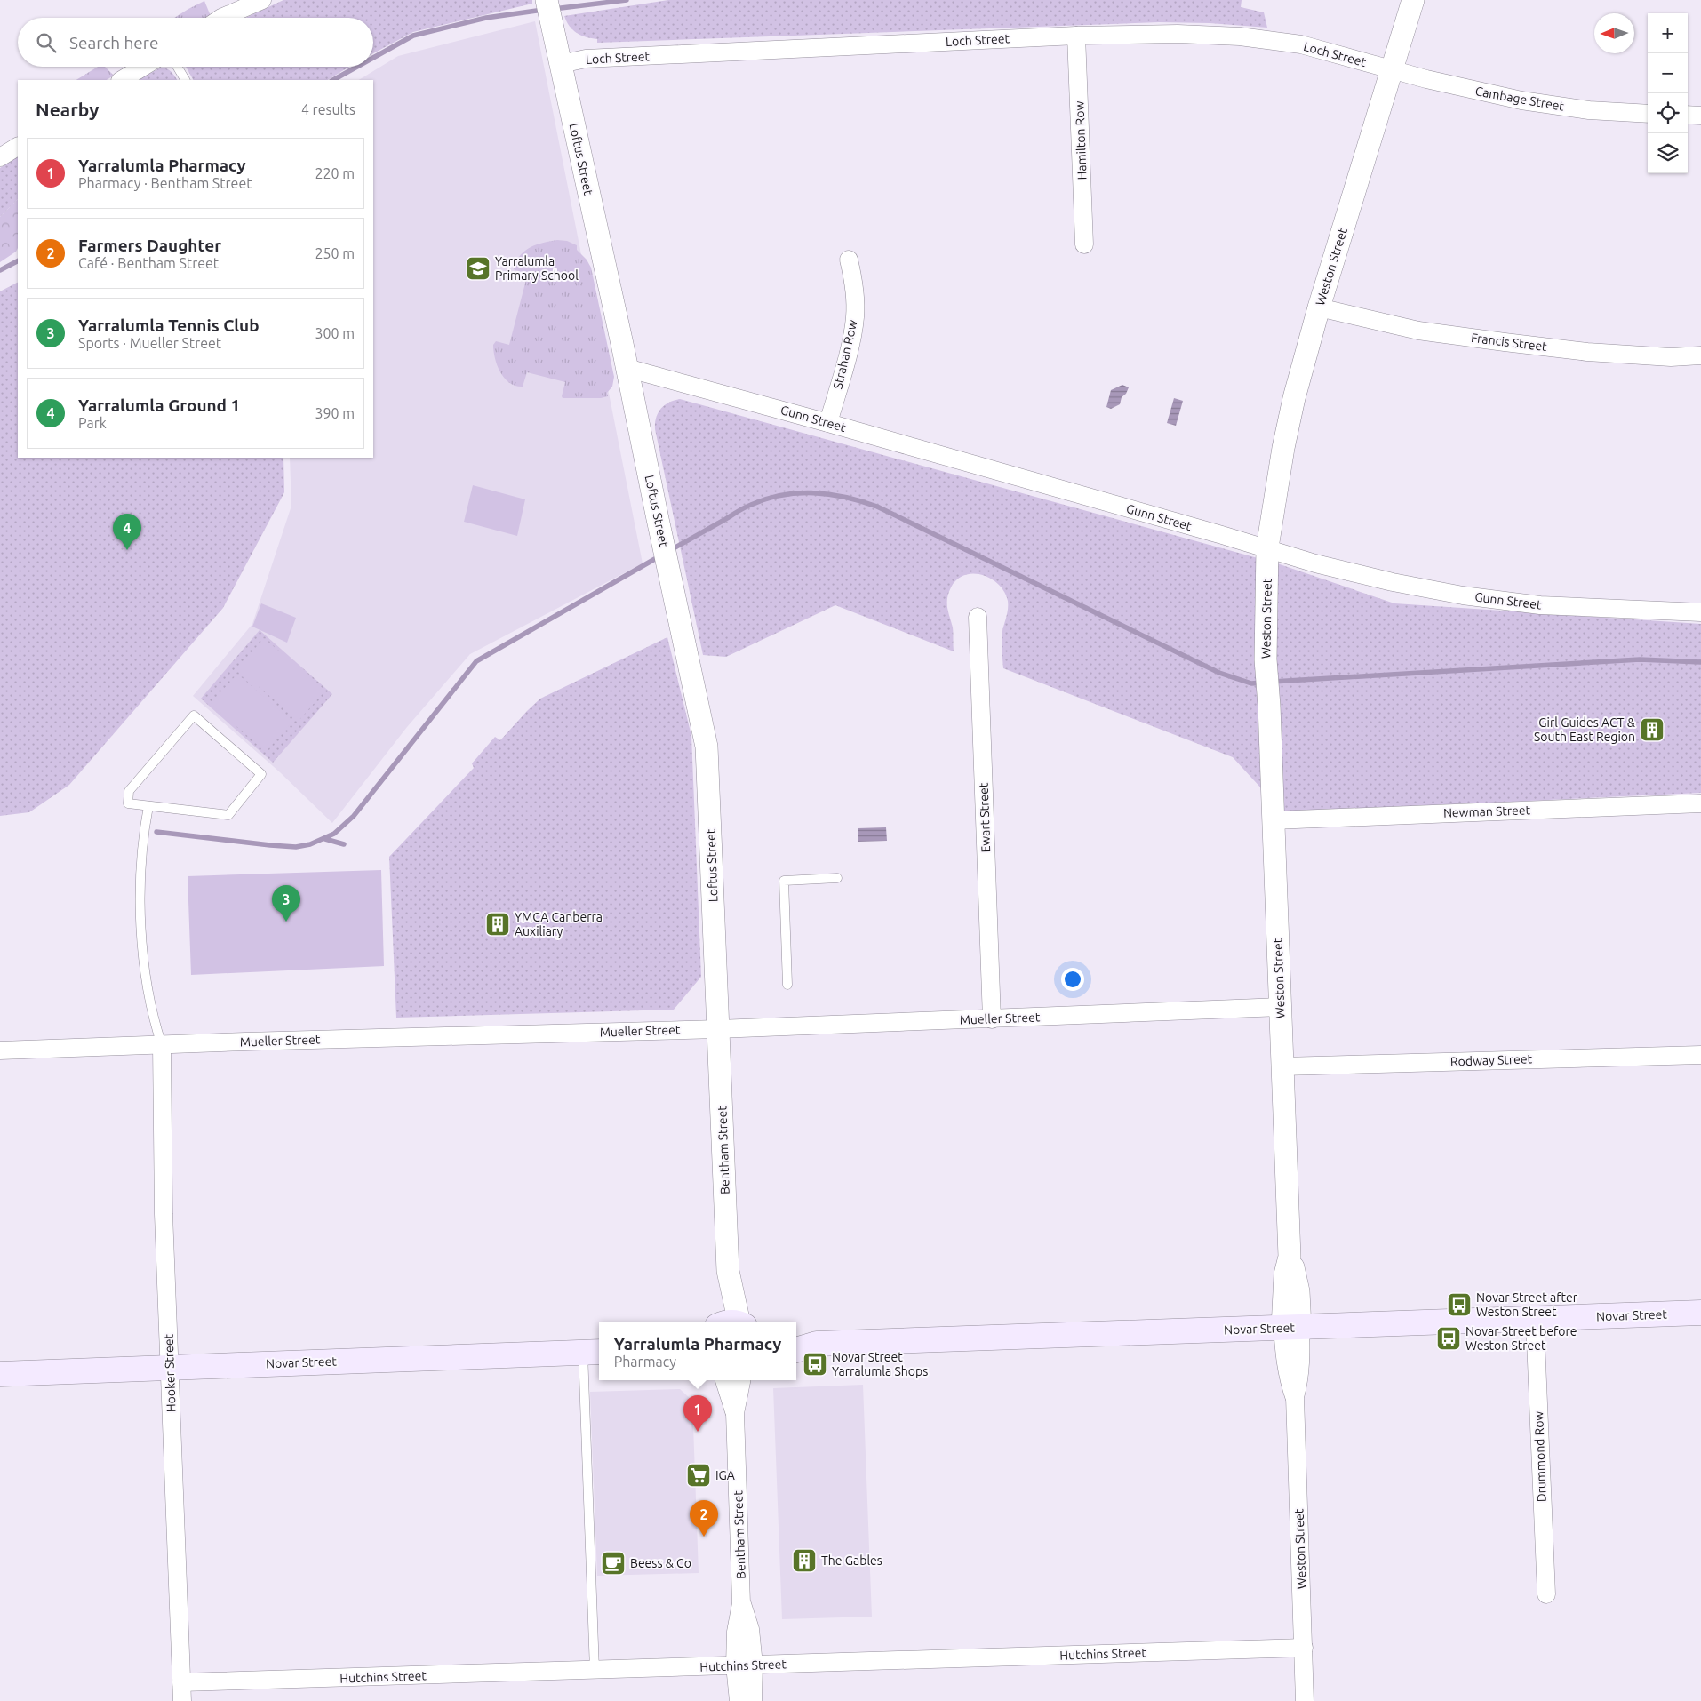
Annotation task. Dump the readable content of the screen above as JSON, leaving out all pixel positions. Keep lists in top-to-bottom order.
{
  "streets": {
    "main road": ["Novar Street"],
    "street": [
      "Loch Street",
      "Cambage Street",
      "Hamilton Row",
      "Loftus Street",
      "Weston Street",
      "Francis Street",
      "Strahan Row",
      "Gunn Street",
      "Newman Street",
      "Ewart Street",
      "Mueller Street",
      "Rodway Street",
      "Bentham Street",
      "Hooker Street",
      "Drummond Row",
      "Hutchins Street"
    ]
  },
  "crossings": [
    ["Loch Street", "Cambage Street"],
    ["Loch Street", "Hamilton Row"],
    ["Loch Street", "Loftus Street"],
    ["Loch Street", "Weston Street"],
    ["Cambage Street", "Weston Street"],
    ["Loftus Street", "Gunn Street"],
    ["Loftus Street", "Mueller Street"],
    ["Loftus Street", "Bentham Street"],
    ["Weston Street", "Francis Street"],
    ["Weston Street", "Gunn Street"],
    ["Weston Street", "Newman Street"],
    ["Weston Street", "Mueller Street"],
    ["Weston Street", "Rodway Street"],
    ["Weston Street", "Novar Street"],
    ["Weston Street", "Hutchins Street"],
    ["Strahan Row", "Gunn Street"],
    ["Ewart Street", "Mueller Street"],
    ["Mueller Street", "Bentham Street"],
    ["Mueller Street", "Hooker Street"],
    ["Bentham Street", "Hutchins Street"],
    ["Novar Street", "Hooker Street"],
    ["Novar Street", "Drummond Row"],
    ["Hooker Street", "Hutchins Street"]
  ],
  "places": {
    "school or university": ["Yarralumla Primary School"],
    "building": ["Girl Guides ACT & South East Region", "YMCA Canberra Auxiliary", "The Gables"],
    "bus stop": ["Novar Street after Weston Street", "Novar Street before Weston Street", "Novar Street Yarralumla Shops"],
    "supermarket": ["IGA"],
    "cafe": ["Beess & Co"]
  },
  "north": "left",
  "page": {
    "map_buttons": ["+", "−"],
    "search": "Search here",
    "heading": ["Nearby", "4 results"],
    "list": [
      {
        "mark": "1",
        "name": "Yarralumla Pharmacy",
        "note": "Pharmacy · Bentham Street",
        "value": "220 m"
      },
      {
        "mark": "2",
        "name": "Farmers Daughter",
        "note": "Café · Bentham Street",
        "value": "250 m"
      },
      {
        "mark": "3",
        "name": "Yarralumla Tennis Club",
        "note": "Sports · Mueller Street",
        "value": "300 m"
      },
      {
        "mark": "4",
        "name": "Yarralumla Ground 1",
        "note": "Park",
        "value": "390 m"
      }
    ],
    "pins": [
      "4",
      "3",
      "1",
      "2"
    ],
    "popup": ["Yarralumla Pharmacy", "Pharmacy"]
  }
}
